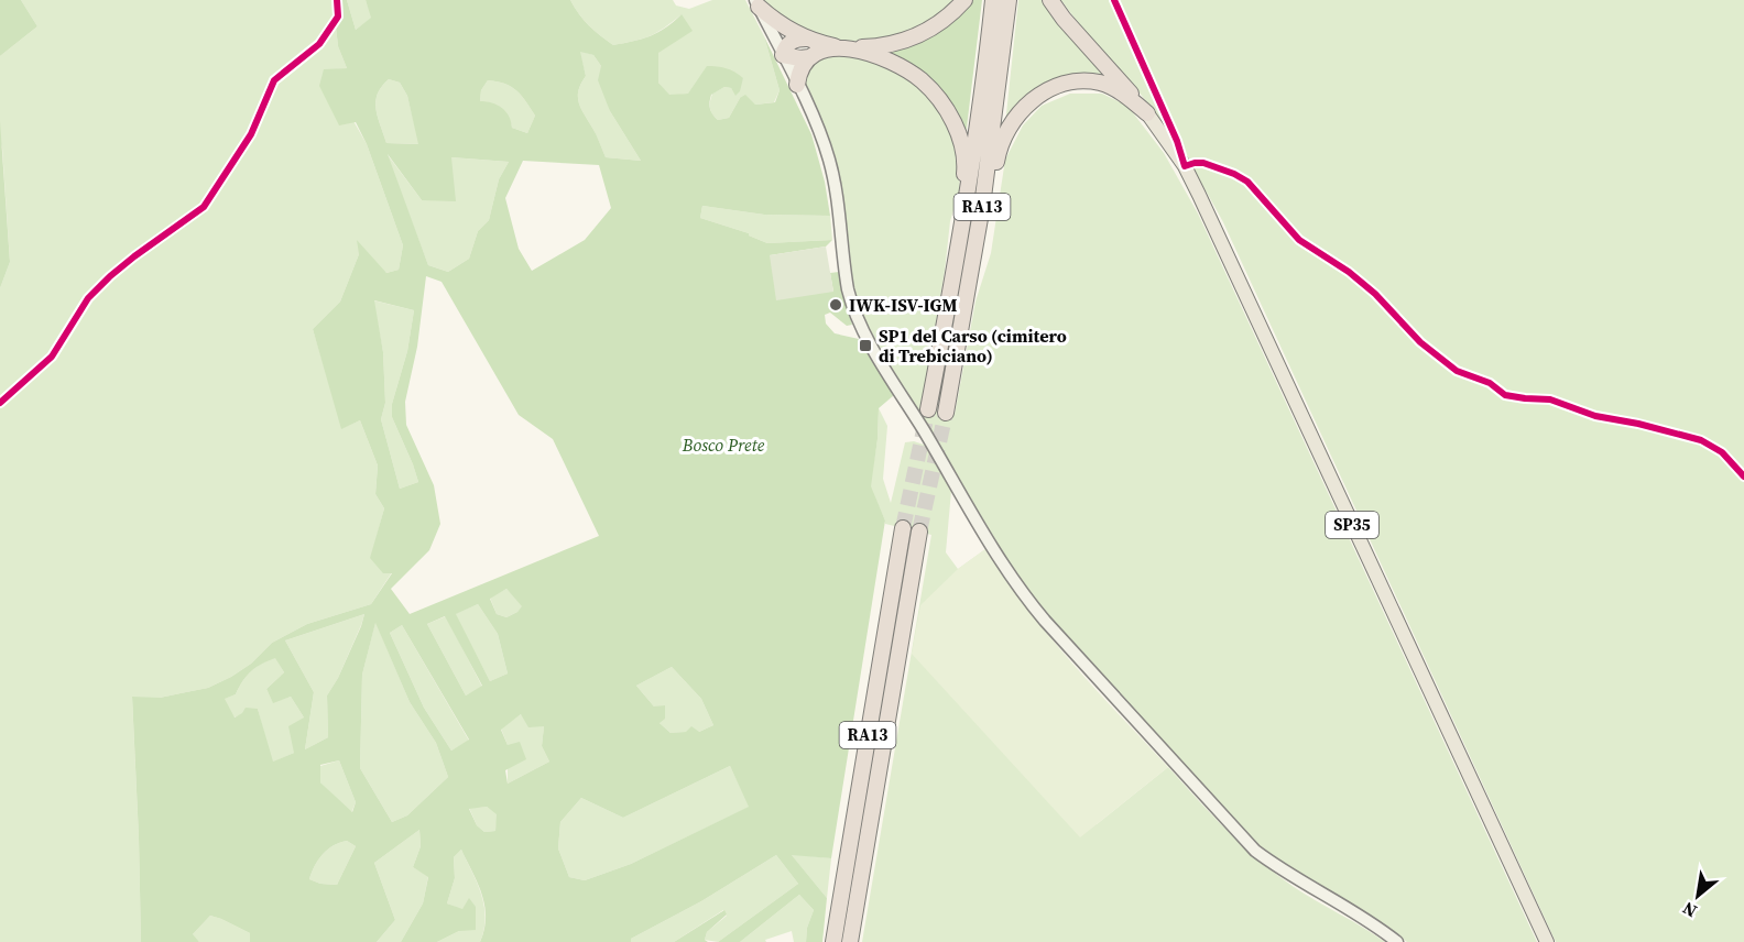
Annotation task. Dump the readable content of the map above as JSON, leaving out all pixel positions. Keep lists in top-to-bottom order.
{
  "streets": {
    "highway": ["RA13"],
    "main road": ["SP35"]
  },
  "parks": ["Bosco Prete"],
  "places": {
    "other": ["IWK-ISV-IGM"],
    "transit": ["SP1 del Carso (cimitero di Trebiciano)"]
  },
  "north": "bottom left"
}
